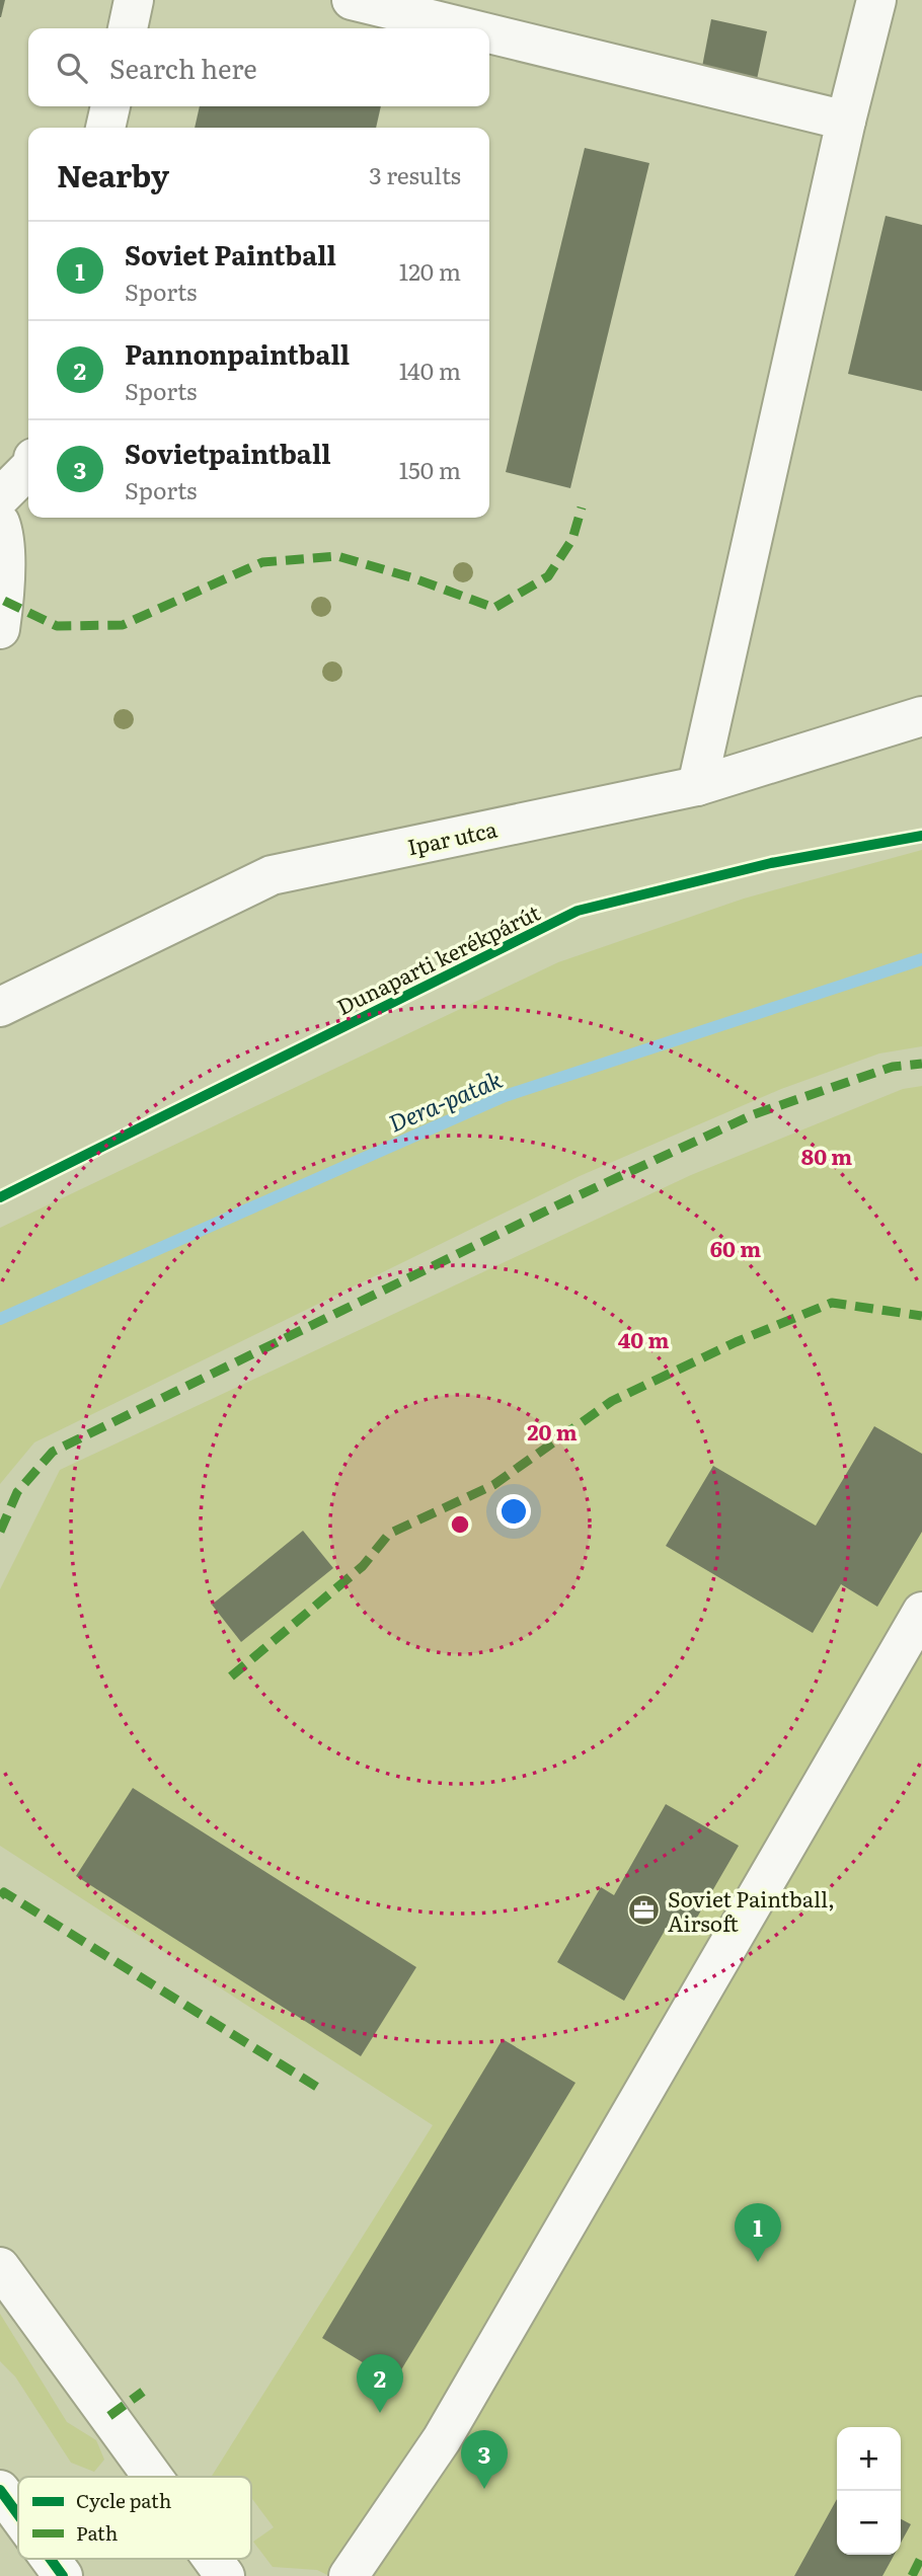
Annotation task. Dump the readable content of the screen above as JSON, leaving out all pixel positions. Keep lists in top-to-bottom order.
{
  "streets": {
    "main road": ["Ipar utca"],
    "cycle path": ["Dunaparti kerékpárút"]
  },
  "water": ["Dera-patak"],
  "places": {
    "office": ["Soviet Paintball, Airsoft"]
  },
  "legend": ["Cycle path", "Path"],
  "page": {
    "search": "Search here",
    "heading": ["Nearby", "3 results"],
    "list": [
      {
        "mark": "1",
        "name": "Soviet Paintball",
        "note": "Sports",
        "value": "120 m"
      },
      {
        "mark": "2",
        "name": "Pannonpaintball",
        "note": "Sports",
        "value": "140 m"
      },
      {
        "mark": "3",
        "name": "Sovietpaintball",
        "note": "Sports",
        "value": "150 m"
      }
    ],
    "pins": ["1", "2", "3"],
    "map_buttons": ["+", "−"]
  },
  "rings": [
    "80 m",
    "60 m",
    "40 m",
    "20 m"
  ]
}
